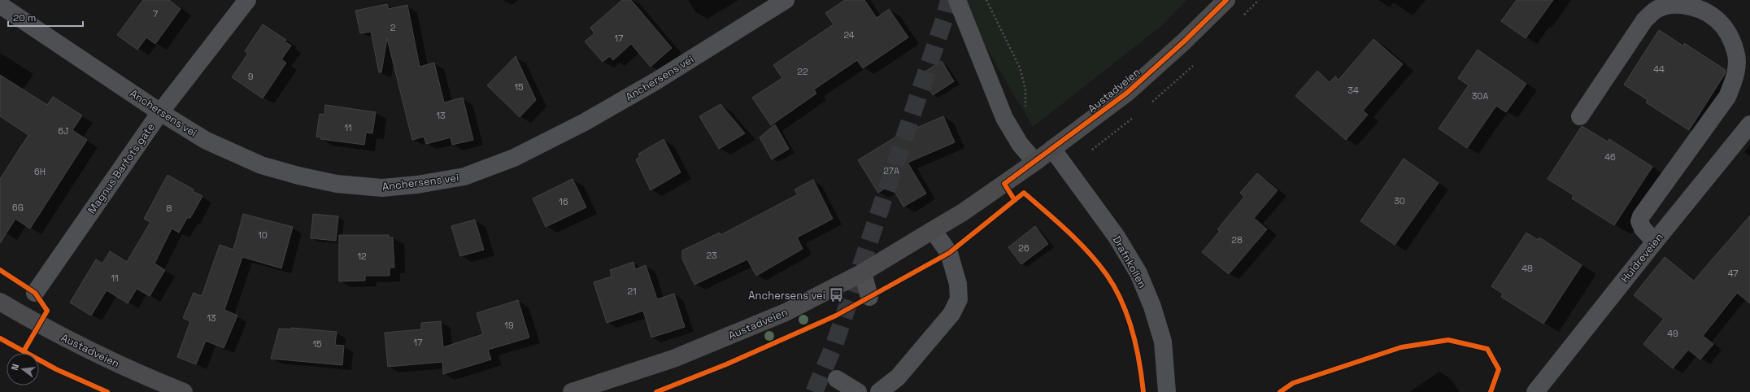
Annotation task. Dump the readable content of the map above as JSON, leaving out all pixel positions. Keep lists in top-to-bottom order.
{
  "streets": {
    "main road": ["Austadveien"],
    "street": [
      "Anchersens vei",
      "Magnus Barfots gate",
      "Huldreveien",
      "Drafnkollen"
    ]
  },
  "crossings": [
    ["Anchersens vei", "Magnus Barfots gate"],
    ["Austadveien", "Drafnkollen"]
  ],
  "places": {
    "bus stop": ["Anchersens vei"]
  },
  "house_numbers": [
    "7",
    "2",
    "24",
    "17",
    "44",
    "22",
    "9",
    "15",
    "34",
    "30A",
    "13",
    "11",
    "6J",
    "46",
    "27A",
    "6H",
    "30",
    "16",
    "6G",
    "8",
    "10",
    "28",
    "26",
    "23",
    "12",
    "48",
    "47",
    "11",
    "21",
    "13",
    "19",
    "49",
    "17",
    "15"
  ],
  "scale_bar": "20 m",
  "north": "left"
}
